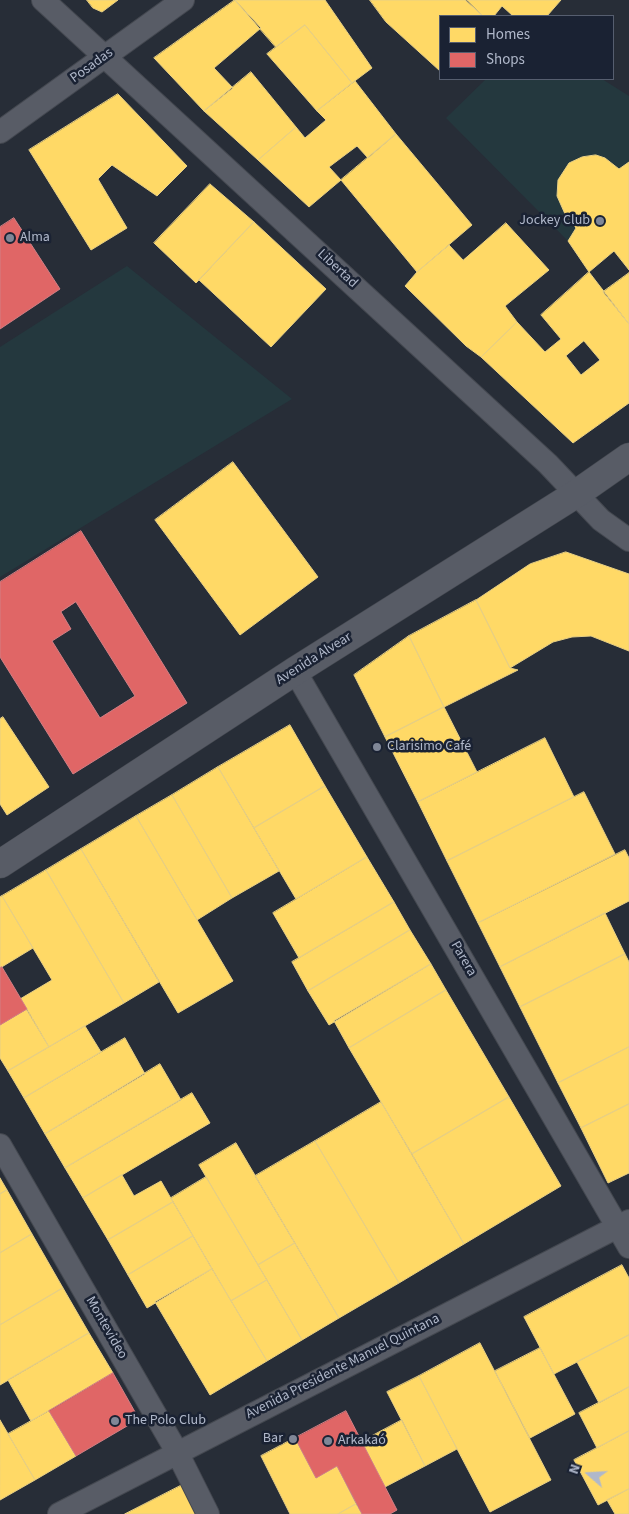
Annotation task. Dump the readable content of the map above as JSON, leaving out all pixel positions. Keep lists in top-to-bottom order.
{
  "streets": {
    "street": [
      "Posadas",
      "Libertad",
      "Avenida Alvear",
      "Parera",
      "Montevideo",
      "Avenida Presidente Manuel Quintana"
    ]
  },
  "crossings": [
    ["Posadas", "Libertad"],
    ["Libertad", "Avenida Alvear"],
    ["Avenida Alvear", "Parera"],
    ["Parera", "Avenida Presidente Manuel Quintana"],
    ["Montevideo", "Avenida Presidente Manuel Quintana"]
  ],
  "places": [
    "Jockey Club",
    "Alma",
    "Clarisimo Café",
    "The Polo Club",
    "Bar",
    "Arkakaó"
  ],
  "legend": ["Homes", "Shops"],
  "north": "left"
}
